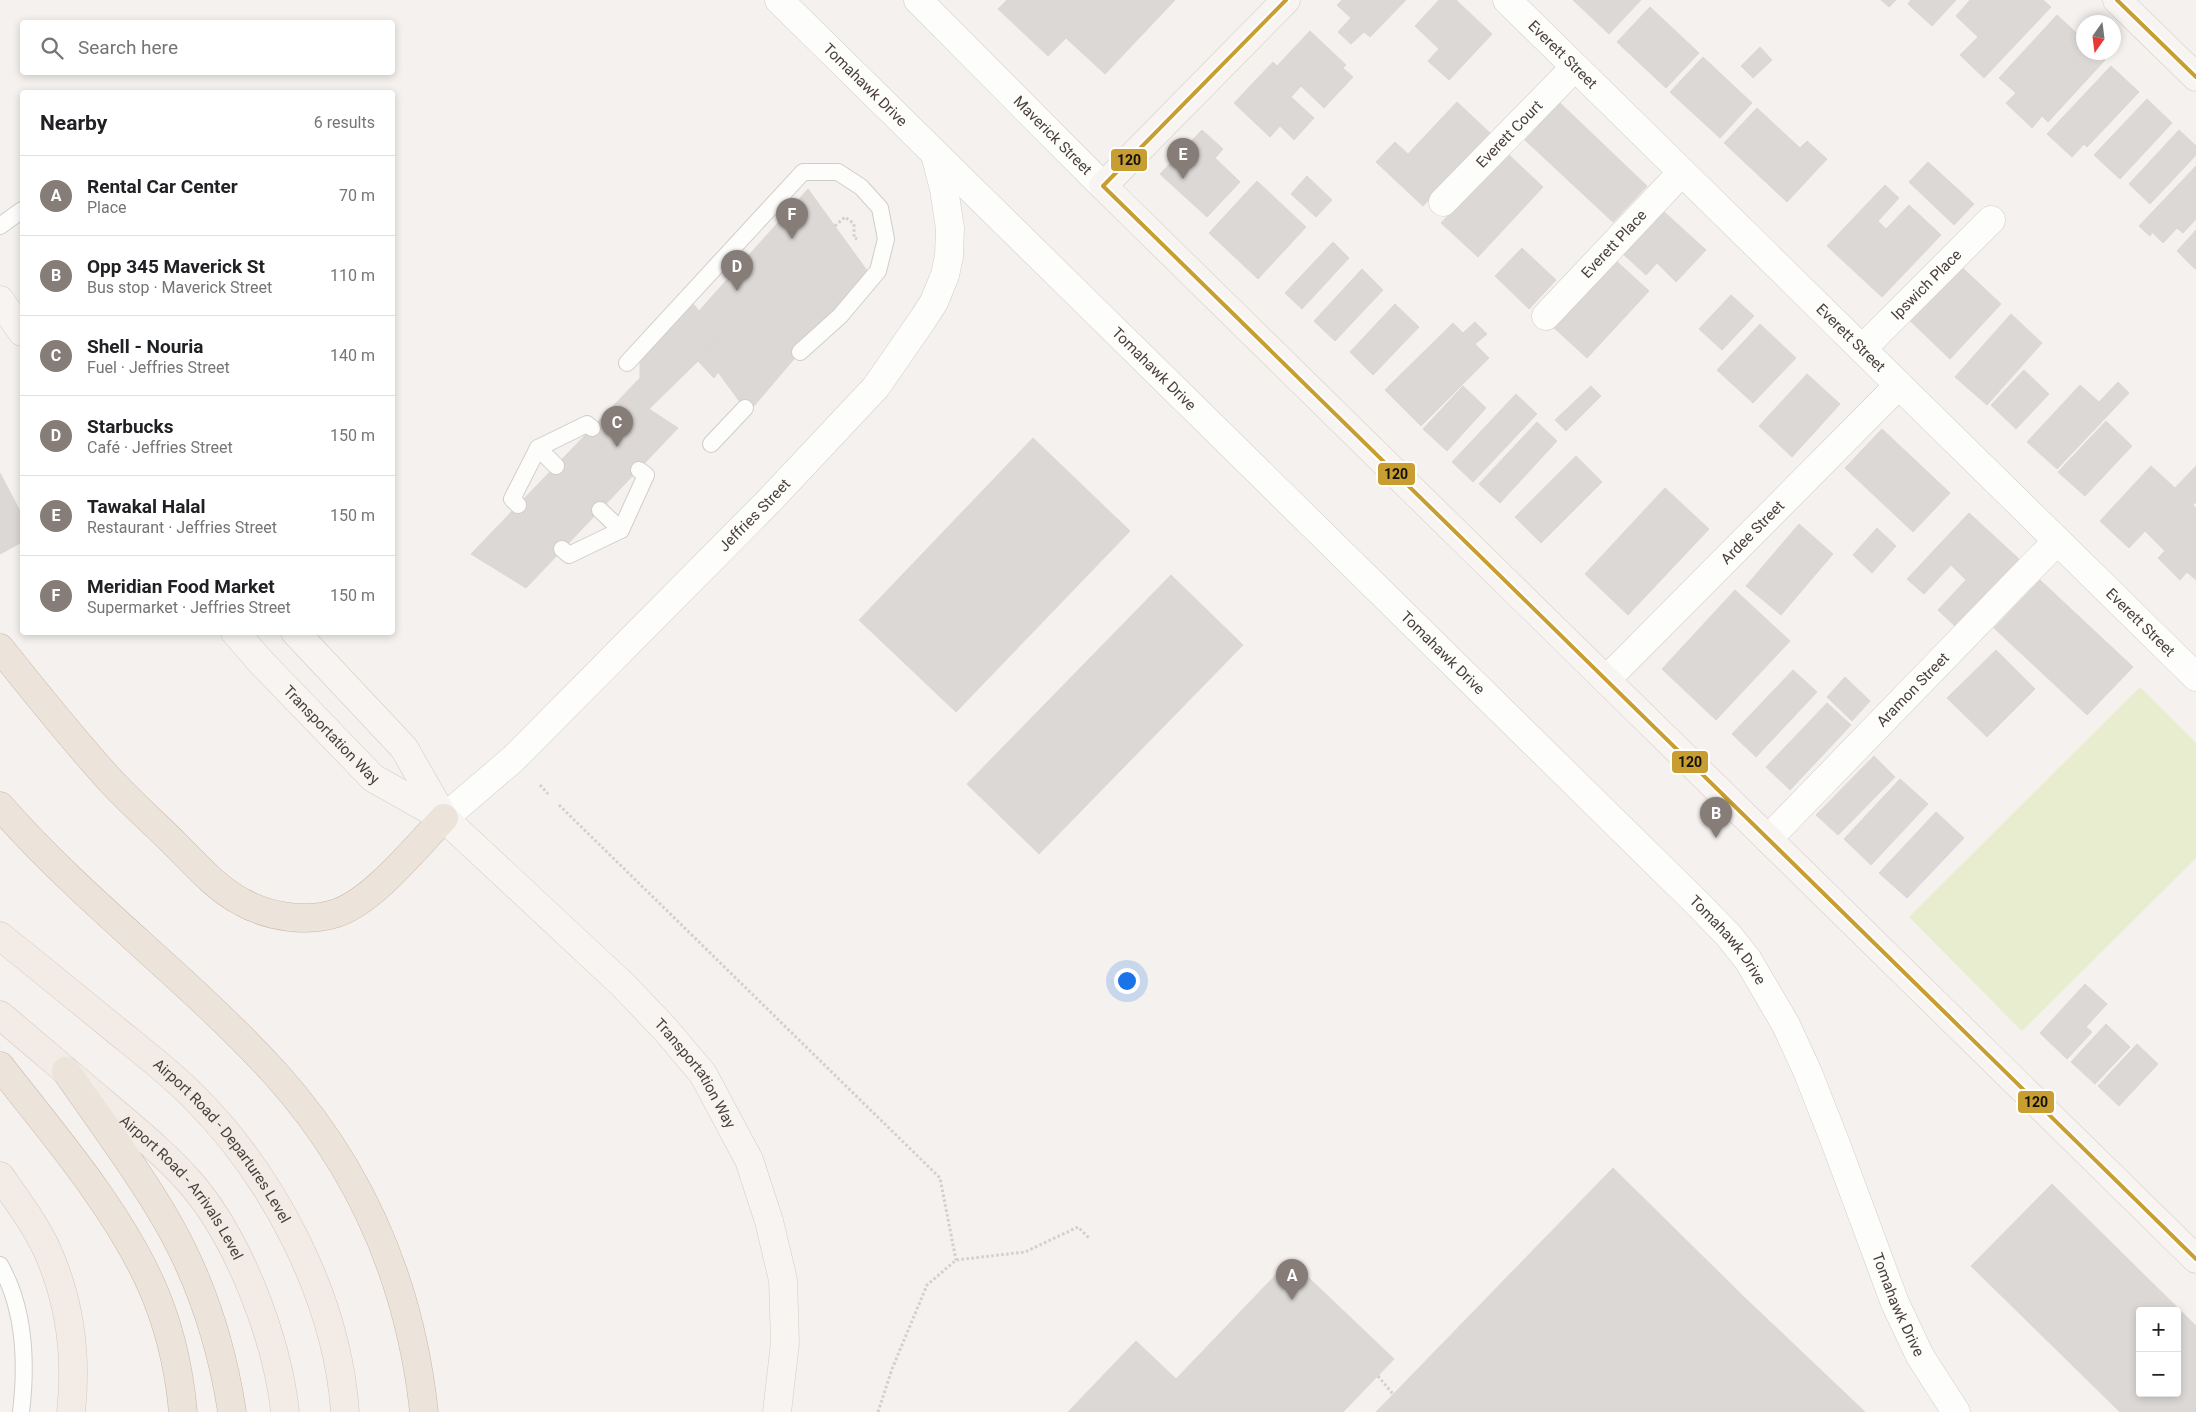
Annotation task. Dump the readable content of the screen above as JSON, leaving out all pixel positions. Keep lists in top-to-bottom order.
{
  "streets": {
    "main road": [
      "Maverick Street",
      "Transportation Way",
      "Airport Road - Departures Level",
      "Airport Road - Arrivals Level"
    ],
    "street": [
      "Everett Street",
      "Tomahawk Drive",
      "Everett Court",
      "Everett Place",
      "Ipswich Place",
      "Jeffries Street",
      "Ardee Street",
      "Aramon Street"
    ]
  },
  "crossings": [
    ["Everett Street", "Everett Court"],
    ["Everett Street", "Everett Place"],
    ["Everett Street", "Ipswich Place"],
    ["Everett Street", "Ardee Street"],
    ["Everett Street", "Aramon Street"],
    ["Tomahawk Drive", "Jeffries Street"],
    ["Maverick Street", "Ardee Street"],
    ["Maverick Street", "Aramon Street"],
    ["Jeffries Street", "Transportation Way"]
  ],
  "lines": ["transit line 120"],
  "north": "bottom",
  "page": {
    "search": "Search here",
    "heading": ["Nearby", "6 results"],
    "pins": [
      "E",
      "F",
      "D",
      "C",
      "B",
      "A"
    ],
    "list": [
      {
        "mark": "A",
        "name": "Rental Car Center",
        "note": "Place",
        "value": "70 m"
      },
      {
        "mark": "B",
        "name": "Opp 345 Maverick St",
        "note": "Bus stop · Maverick Street",
        "value": "110 m"
      },
      {
        "mark": "C",
        "name": "Shell - Nouria",
        "note": "Fuel · Jeffries Street",
        "value": "140 m"
      },
      {
        "mark": "D",
        "name": "Starbucks",
        "note": "Café · Jeffries Street",
        "value": "150 m"
      },
      {
        "mark": "E",
        "name": "Tawakal Halal",
        "note": "Restaurant · Jeffries Street",
        "value": "150 m"
      },
      {
        "mark": "F",
        "name": "Meridian Food Market",
        "note": "Supermarket · Jeffries Street",
        "value": "150 m"
      }
    ],
    "map_buttons": ["+", "−"]
  }
}
